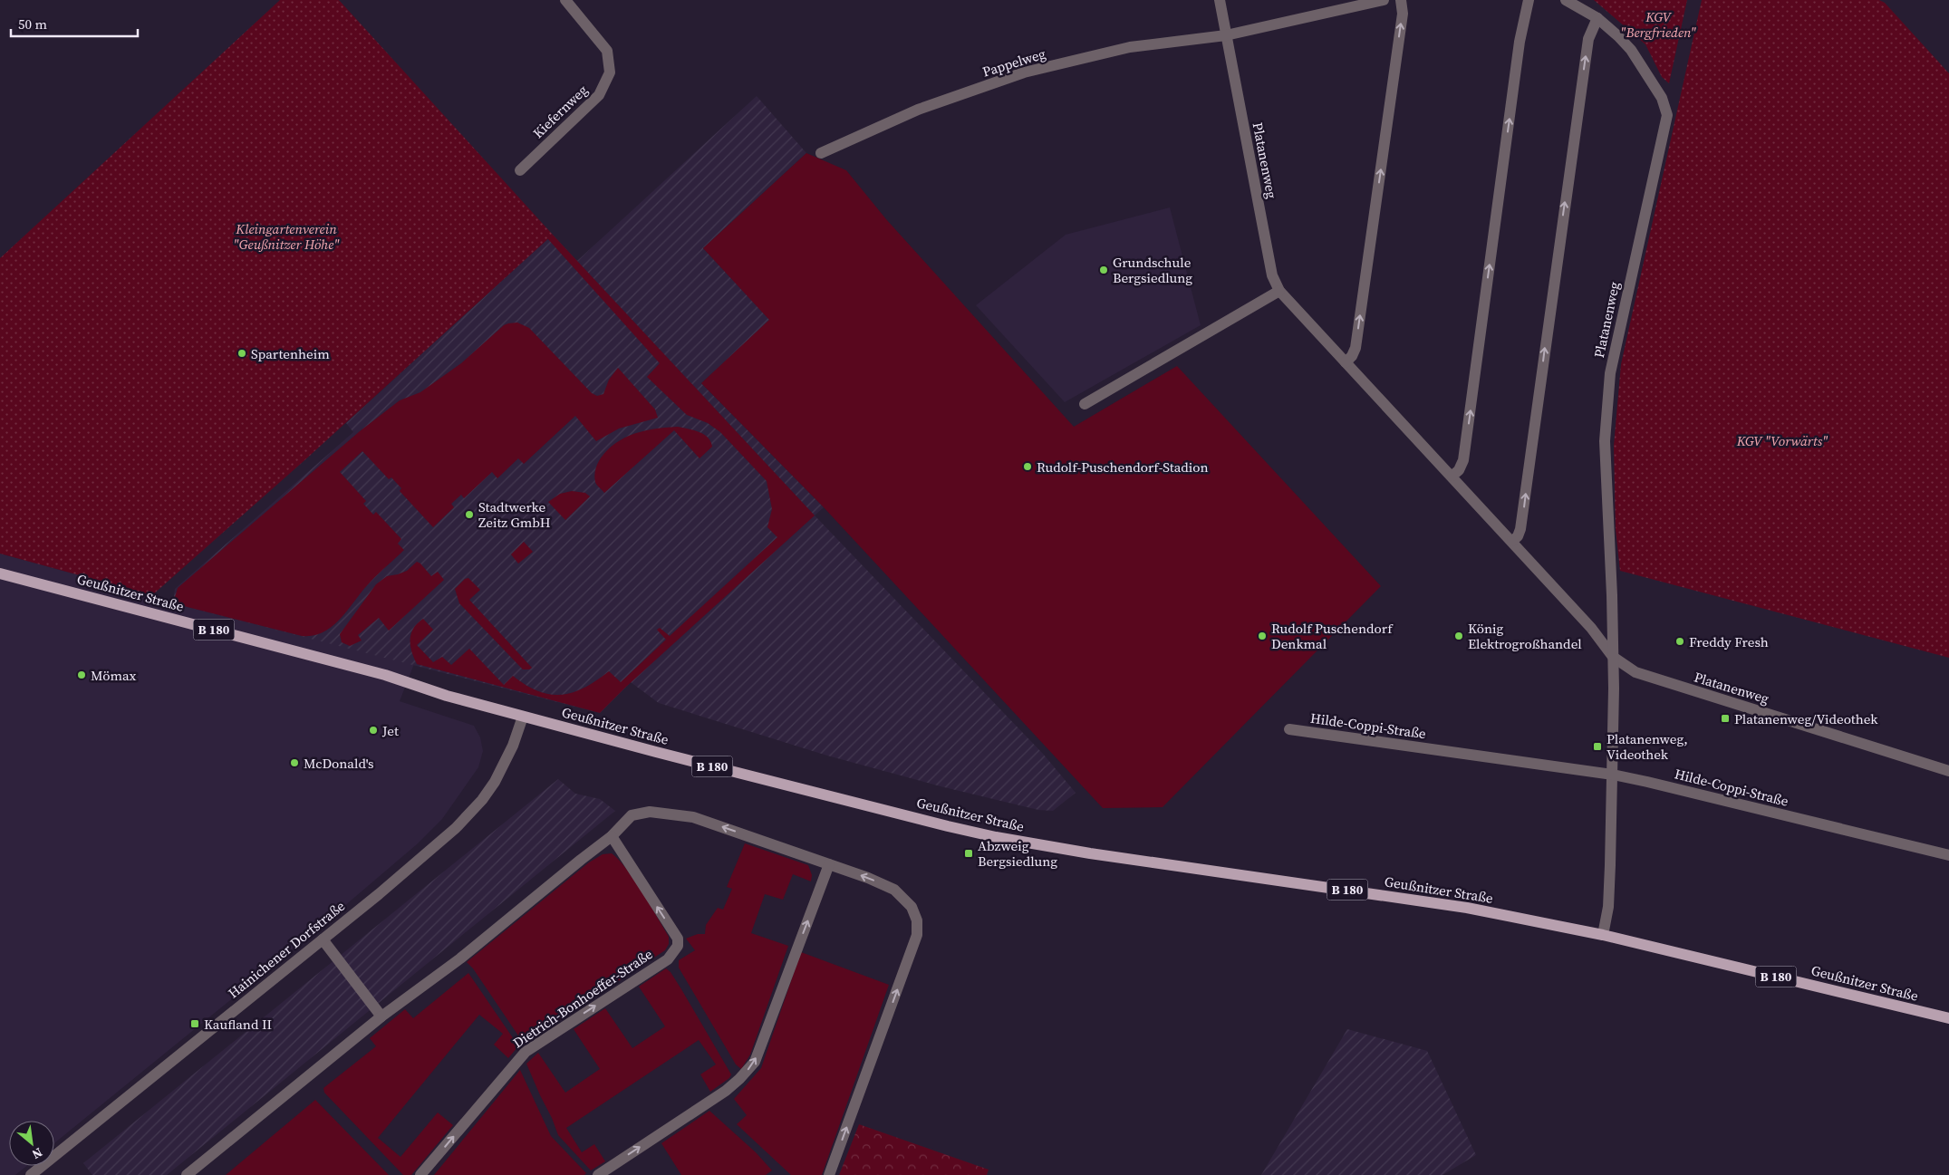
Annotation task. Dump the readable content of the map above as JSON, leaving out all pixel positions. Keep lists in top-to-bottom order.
{
  "streets": {
    "main road": ["Geußnitzer Straße", "B 180"],
    "street": [
      "Pappelweg",
      "Kiefernweg",
      "Platanenweg",
      "Hilde-Coppi-Straße",
      "Hainichener Dorfstraße",
      "Dietrich-Bonhoeffer-Straße"
    ]
  },
  "crossings": [
    ["Pappelweg", "Platanenweg"],
    ["Platanenweg", "Geußnitzer Straße"],
    ["Platanenweg", "Hilde-Coppi-Straße"],
    ["Geußnitzer Straße", "Hainichener Dorfstraße"]
  ],
  "one_way": ["Dietrich-Bonhoeffer-Straße"],
  "parks": ["KGV \"Bergfrieden\"", "Kleingartenverein \"Geußnitzer Höhe\"", "KGV \"Vorwärts\""],
  "places": {
    "other": [
      "Grundschule Bergsiedlung",
      "Spartenheim",
      "Rudolf-Puschendorf-Stadion",
      "Stadtwerke Zeitz GmbH",
      "Rudolf Puschendorf Denkmal",
      "König Elektrogroßhandel",
      "Freddy Fresh",
      "Mömax",
      "Jet",
      "McDonald's"
    ],
    "transit": [
      "Platanenweg/Videothek",
      "Platanenweg, Videothek",
      "Abzweig Bergsiedlung",
      "Kaufland II"
    ]
  },
  "scale_bar": "50 m",
  "north": "bottom right"
}
